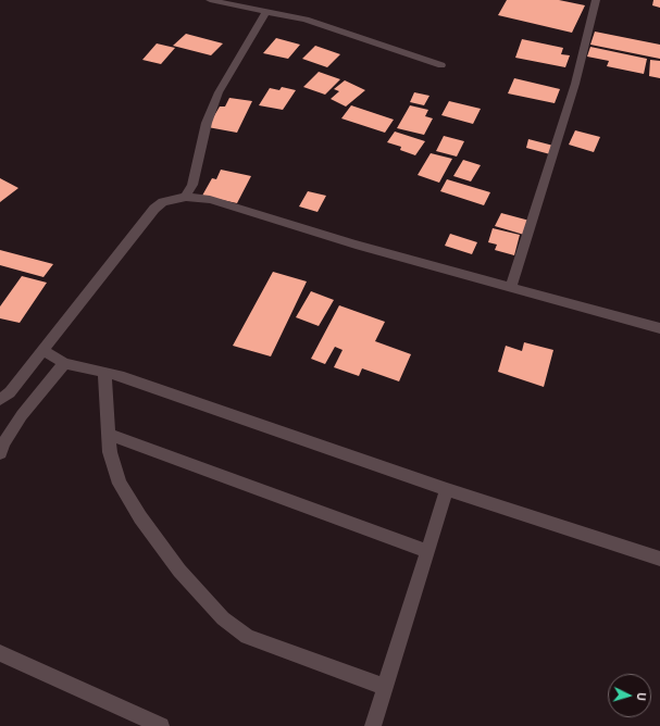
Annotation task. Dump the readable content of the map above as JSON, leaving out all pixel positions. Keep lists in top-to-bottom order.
{
  "north": "right"
}
